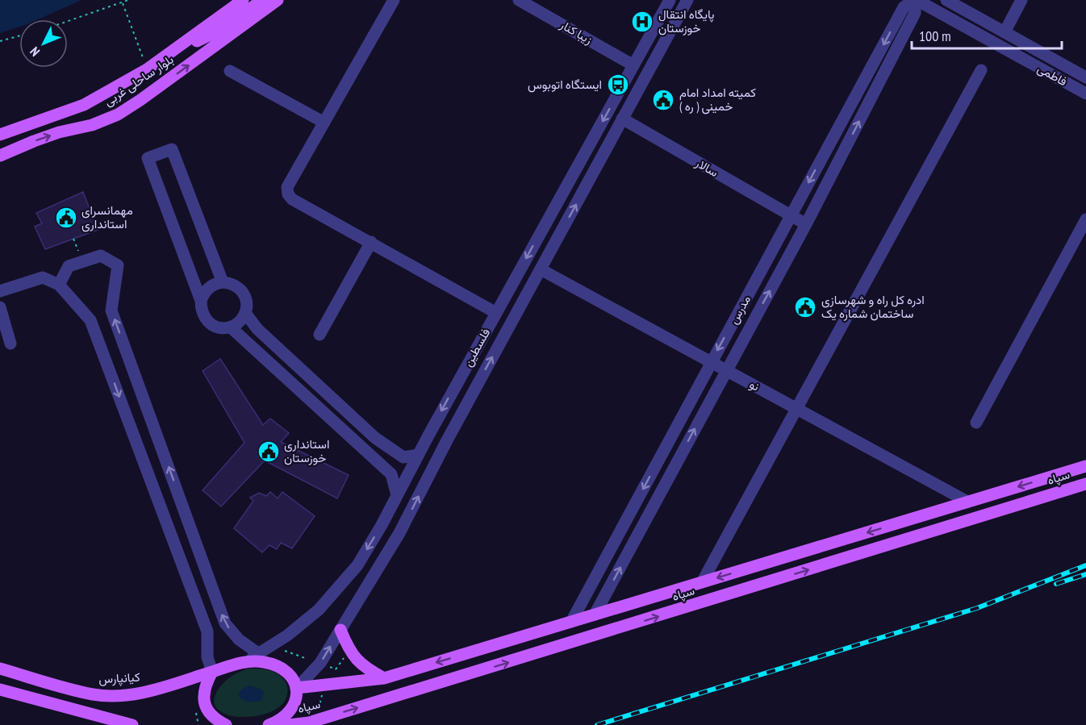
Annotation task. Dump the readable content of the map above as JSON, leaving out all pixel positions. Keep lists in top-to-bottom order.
{
  "streets": {
    "main road": ["بلوار ساحلی غربی", "سپاه", "کیانپارس"],
    "street": [
      "زیبا کنار",
      "فاطمی",
      "سالار",
      "مدرس",
      "فلسطین",
      "نو"
    ]
  },
  "crossings": [
    ["زیبا کنار", "فلسطین"],
    ["فاطمی", "مدرس"],
    ["سالار", "مدرس"],
    ["سالار", "فلسطین"],
    ["مدرس", "نو"],
    ["مدرس", "سپاه"],
    ["فلسطین", "نو"],
    ["فلسطین", "سپاه"],
    ["فلسطین", "کیانپارس"],
    ["نو", "سپاه"]
  ],
  "places": {
    "hospital": ["پایگاه انتقال خوزستان"],
    "bus stop": ["ایستگاه اتوبوس"],
    "public building": [
      "کمیته امداد امام خمینی ( ره )",
      "مهمانسرای استانداری",
      "ادره کل راه و شهرسازی ساختمان شماره یک",
      "استانداری خوزستان"
    ]
  },
  "scale_bar": "100 m",
  "north": "bottom left"
}
